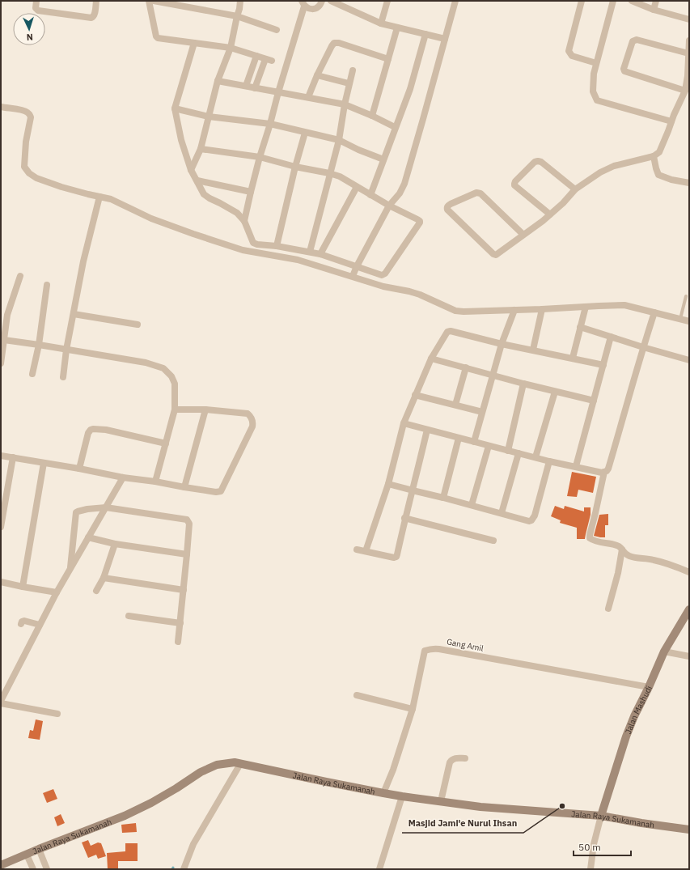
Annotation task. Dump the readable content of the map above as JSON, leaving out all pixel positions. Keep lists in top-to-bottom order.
{
  "streets": {
    "street": ["Gang Amil", "Jalan Mashudi", "Jalan Raya Sukamanah"]
  },
  "crossings": [
    ["Gang Amil", "Jalan Mashudi"],
    ["Gang Amil", "Jalan Raya Sukamanah"],
    ["Jalan Mashudi", "Jalan Raya Sukamanah"]
  ],
  "places": ["Masjid Jami'e Nurul Ihsan"],
  "scale_bar": "50 m",
  "north": "bottom"
}
